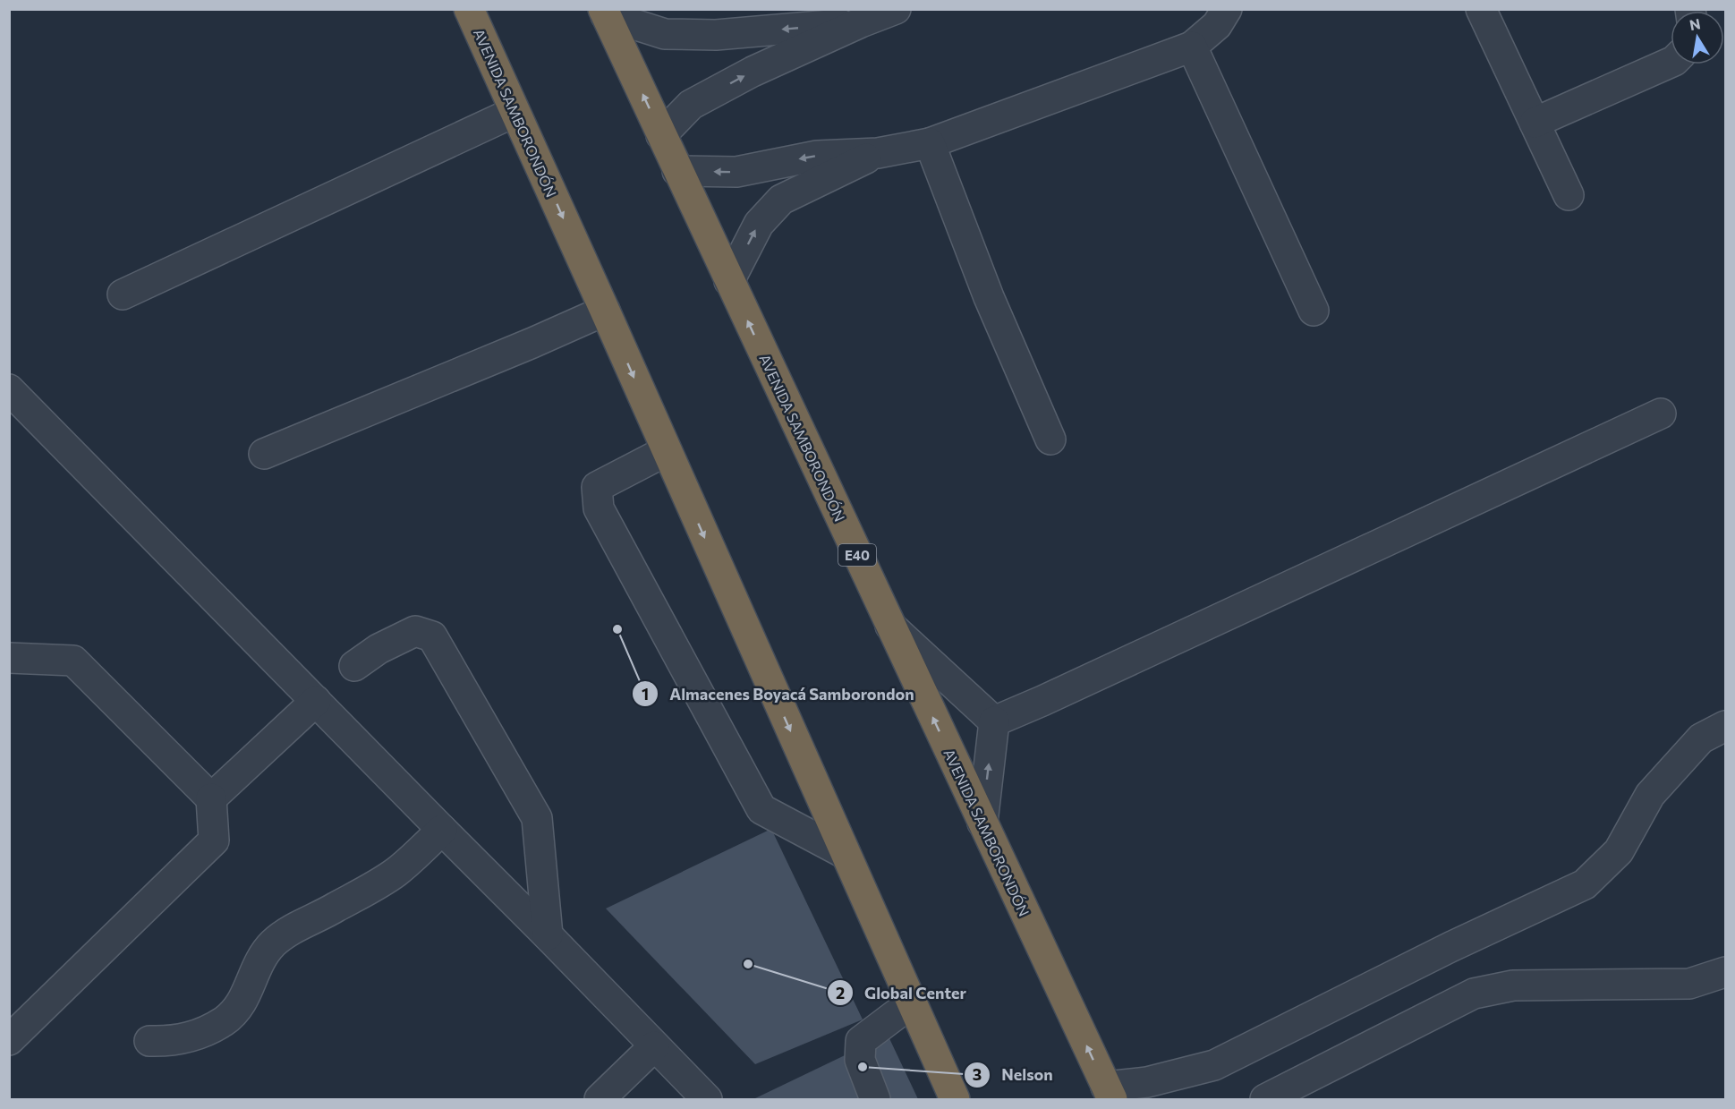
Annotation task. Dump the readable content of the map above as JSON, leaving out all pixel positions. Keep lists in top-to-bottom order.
{
  "streets": {
    "highway": ["AVENIDA SAMBORONDÓN", "E40"]
  },
  "places": ["Almacenes Boyacá Samborondon", "Global Center", "Nelson"],
  "north": "top"
}
